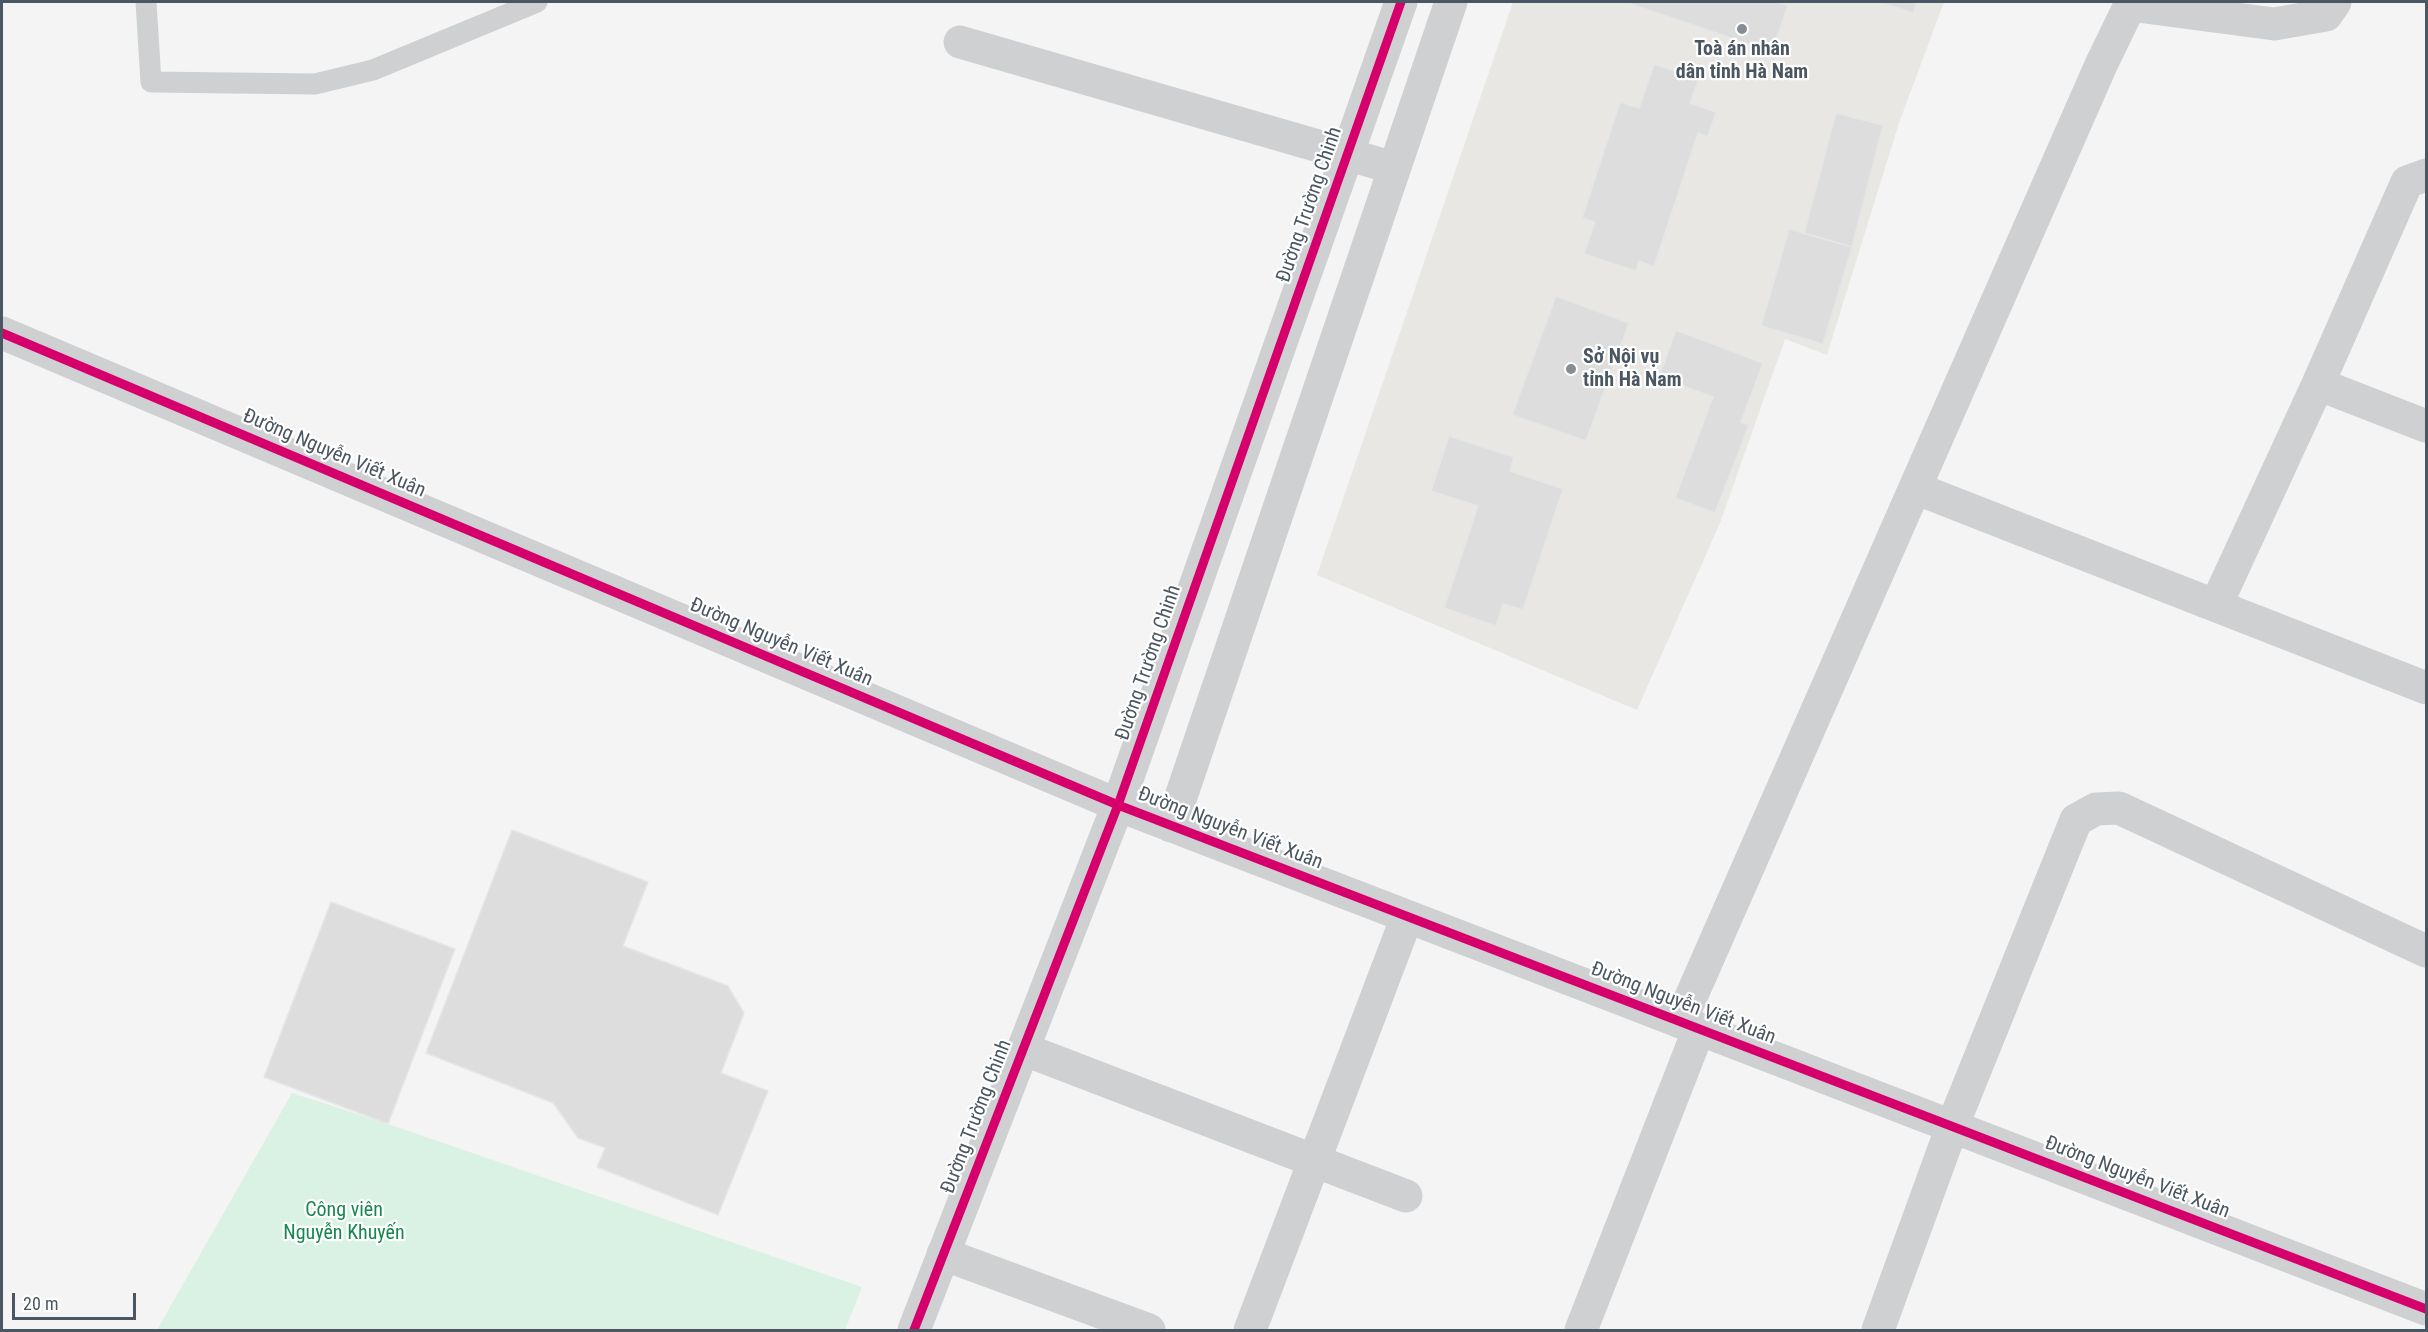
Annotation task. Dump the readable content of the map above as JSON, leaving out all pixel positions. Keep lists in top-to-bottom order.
{
  "streets": {
    "street": ["Đường Trường Chinh", "Đường Nguyễn Viết Xuân"]
  },
  "crossings": [
    ["Đường Trường Chinh", "Đường Nguyễn Viết Xuân"]
  ],
  "parks": ["Công viên Nguyễn Khuyến"],
  "places": ["Toà án nhân dân tỉnh Hà Nam", "Sở Nội vụ tỉnh Hà Nam"],
  "scale_bar": "20 m"
}
